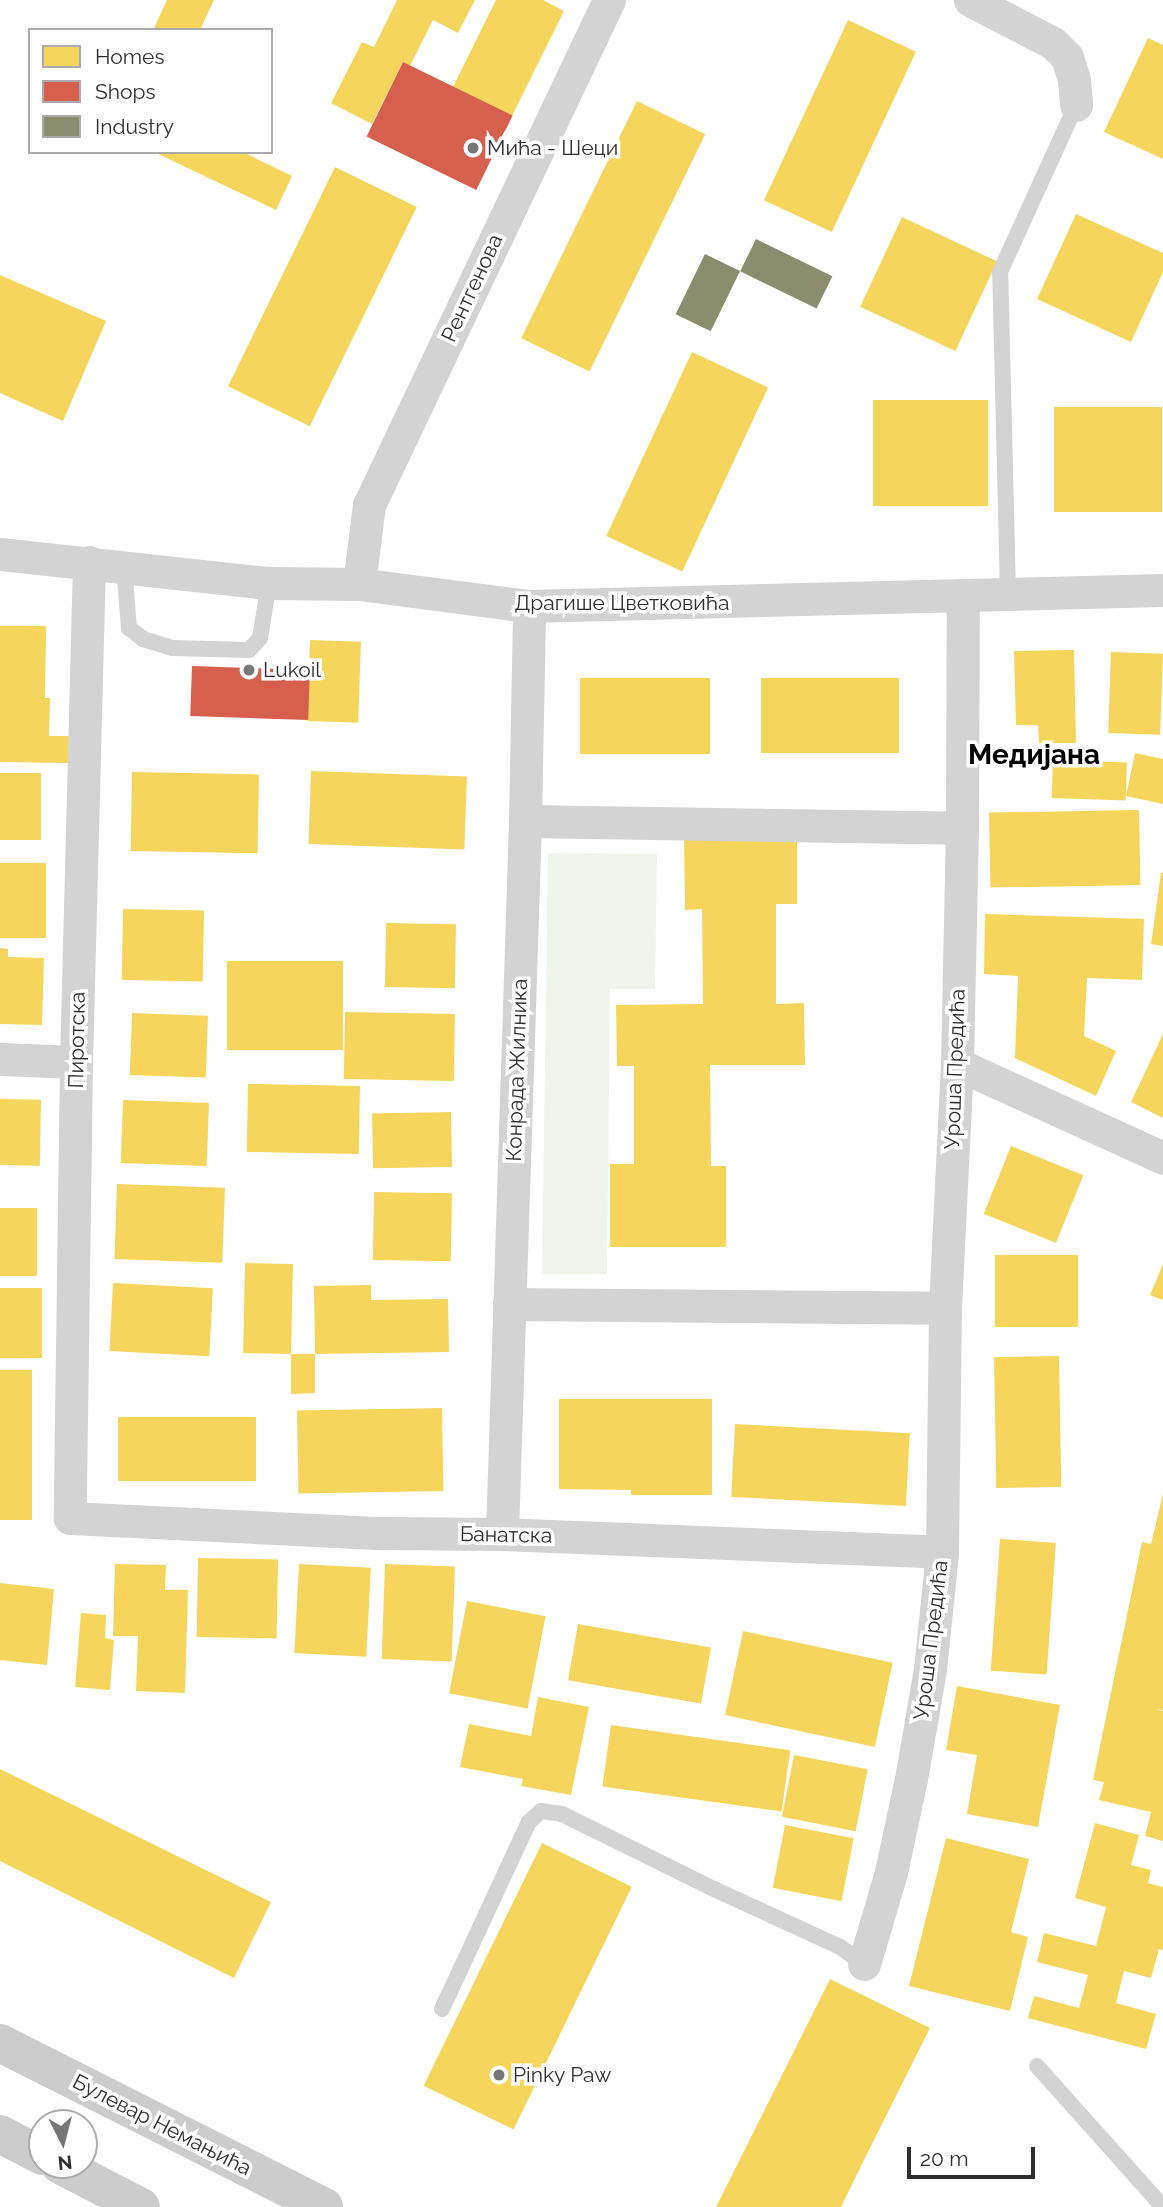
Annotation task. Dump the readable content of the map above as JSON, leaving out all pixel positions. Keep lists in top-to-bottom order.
{
  "streets": {
    "street": [
      "Рентгенова",
      "Драгише Цветковића",
      "Пиротска",
      "Уроша Предића",
      "Конрада Жилника",
      "Банатска",
      "Булевар Немањића"
    ]
  },
  "crossings": [
    ["Рентгенова", "Драгише Цветковића"],
    ["Драгише Цветковића", "Пиротска"],
    ["Драгише Цветковића", "Уроша Предића"],
    ["Драгише Цветковића", "Конрада Жилника"],
    ["Пиротска", "Банатска"],
    ["Уроша Предића", "Банатска"],
    ["Конрада Жилника", "Банатска"]
  ],
  "districts": ["Медијана"],
  "places": ["Мића - Шеци", "Lukoil", "Pinky Paw"],
  "legend": ["Homes", "Shops", "Industry"],
  "scale_bar": "20 m",
  "north": "bottom"
}
